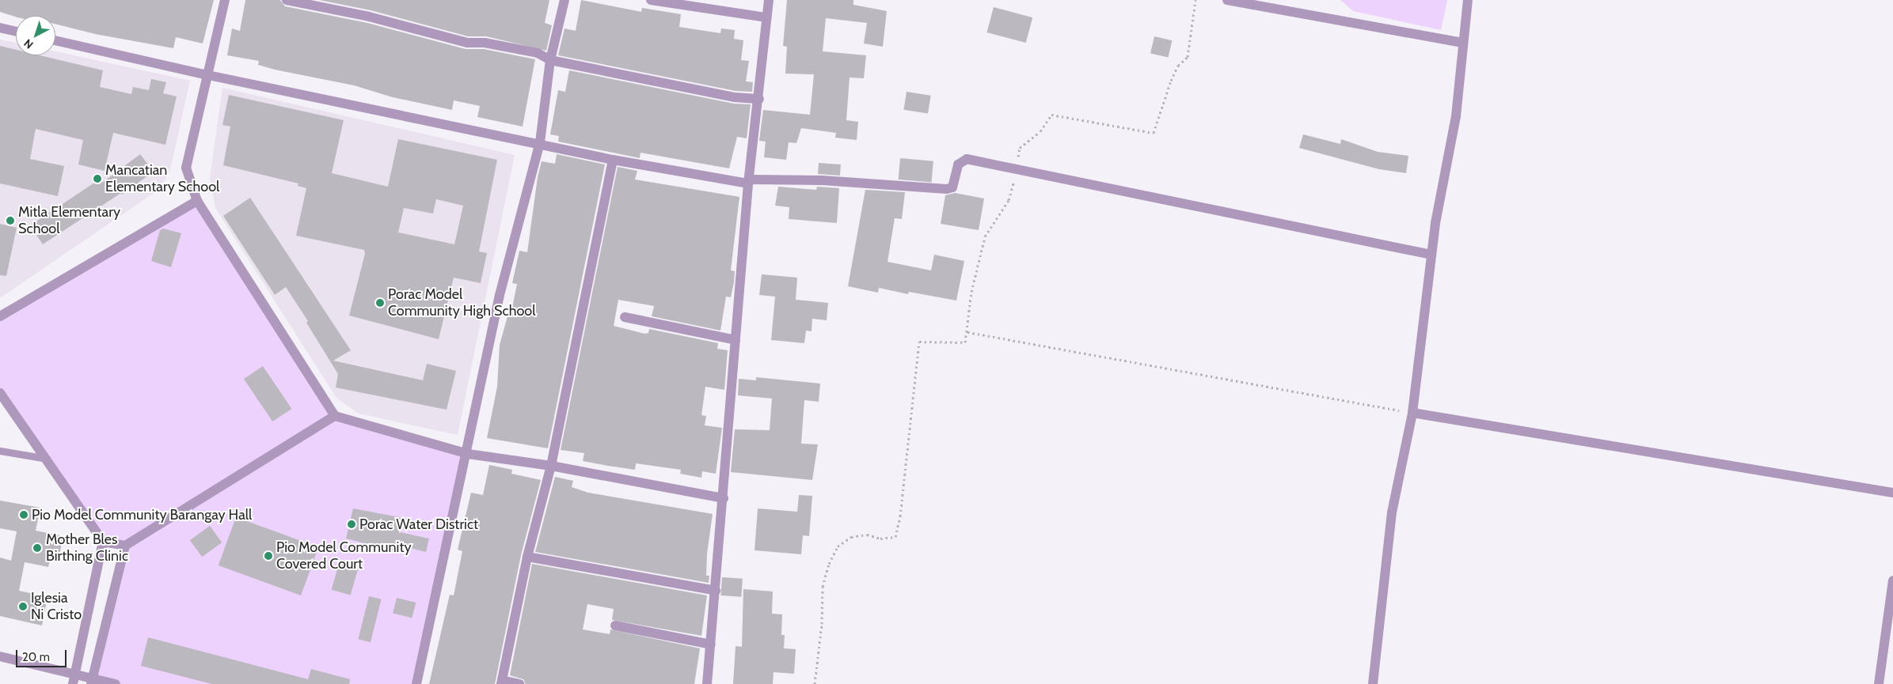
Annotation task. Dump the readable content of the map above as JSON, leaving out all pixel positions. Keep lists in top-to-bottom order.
{
  "places": [
    "Mancatian Elementary School",
    "Mitla Elementary School",
    "Porac Model Community High School",
    "Pio Model Community Barangay Hall",
    "Porac Water District",
    "Mother Bles Birthing Clinic",
    "Pio Model Community Covered Court",
    "Iglesia Ni Cristo"
  ],
  "scale_bar": "20 m",
  "north": "bottom left"
}
